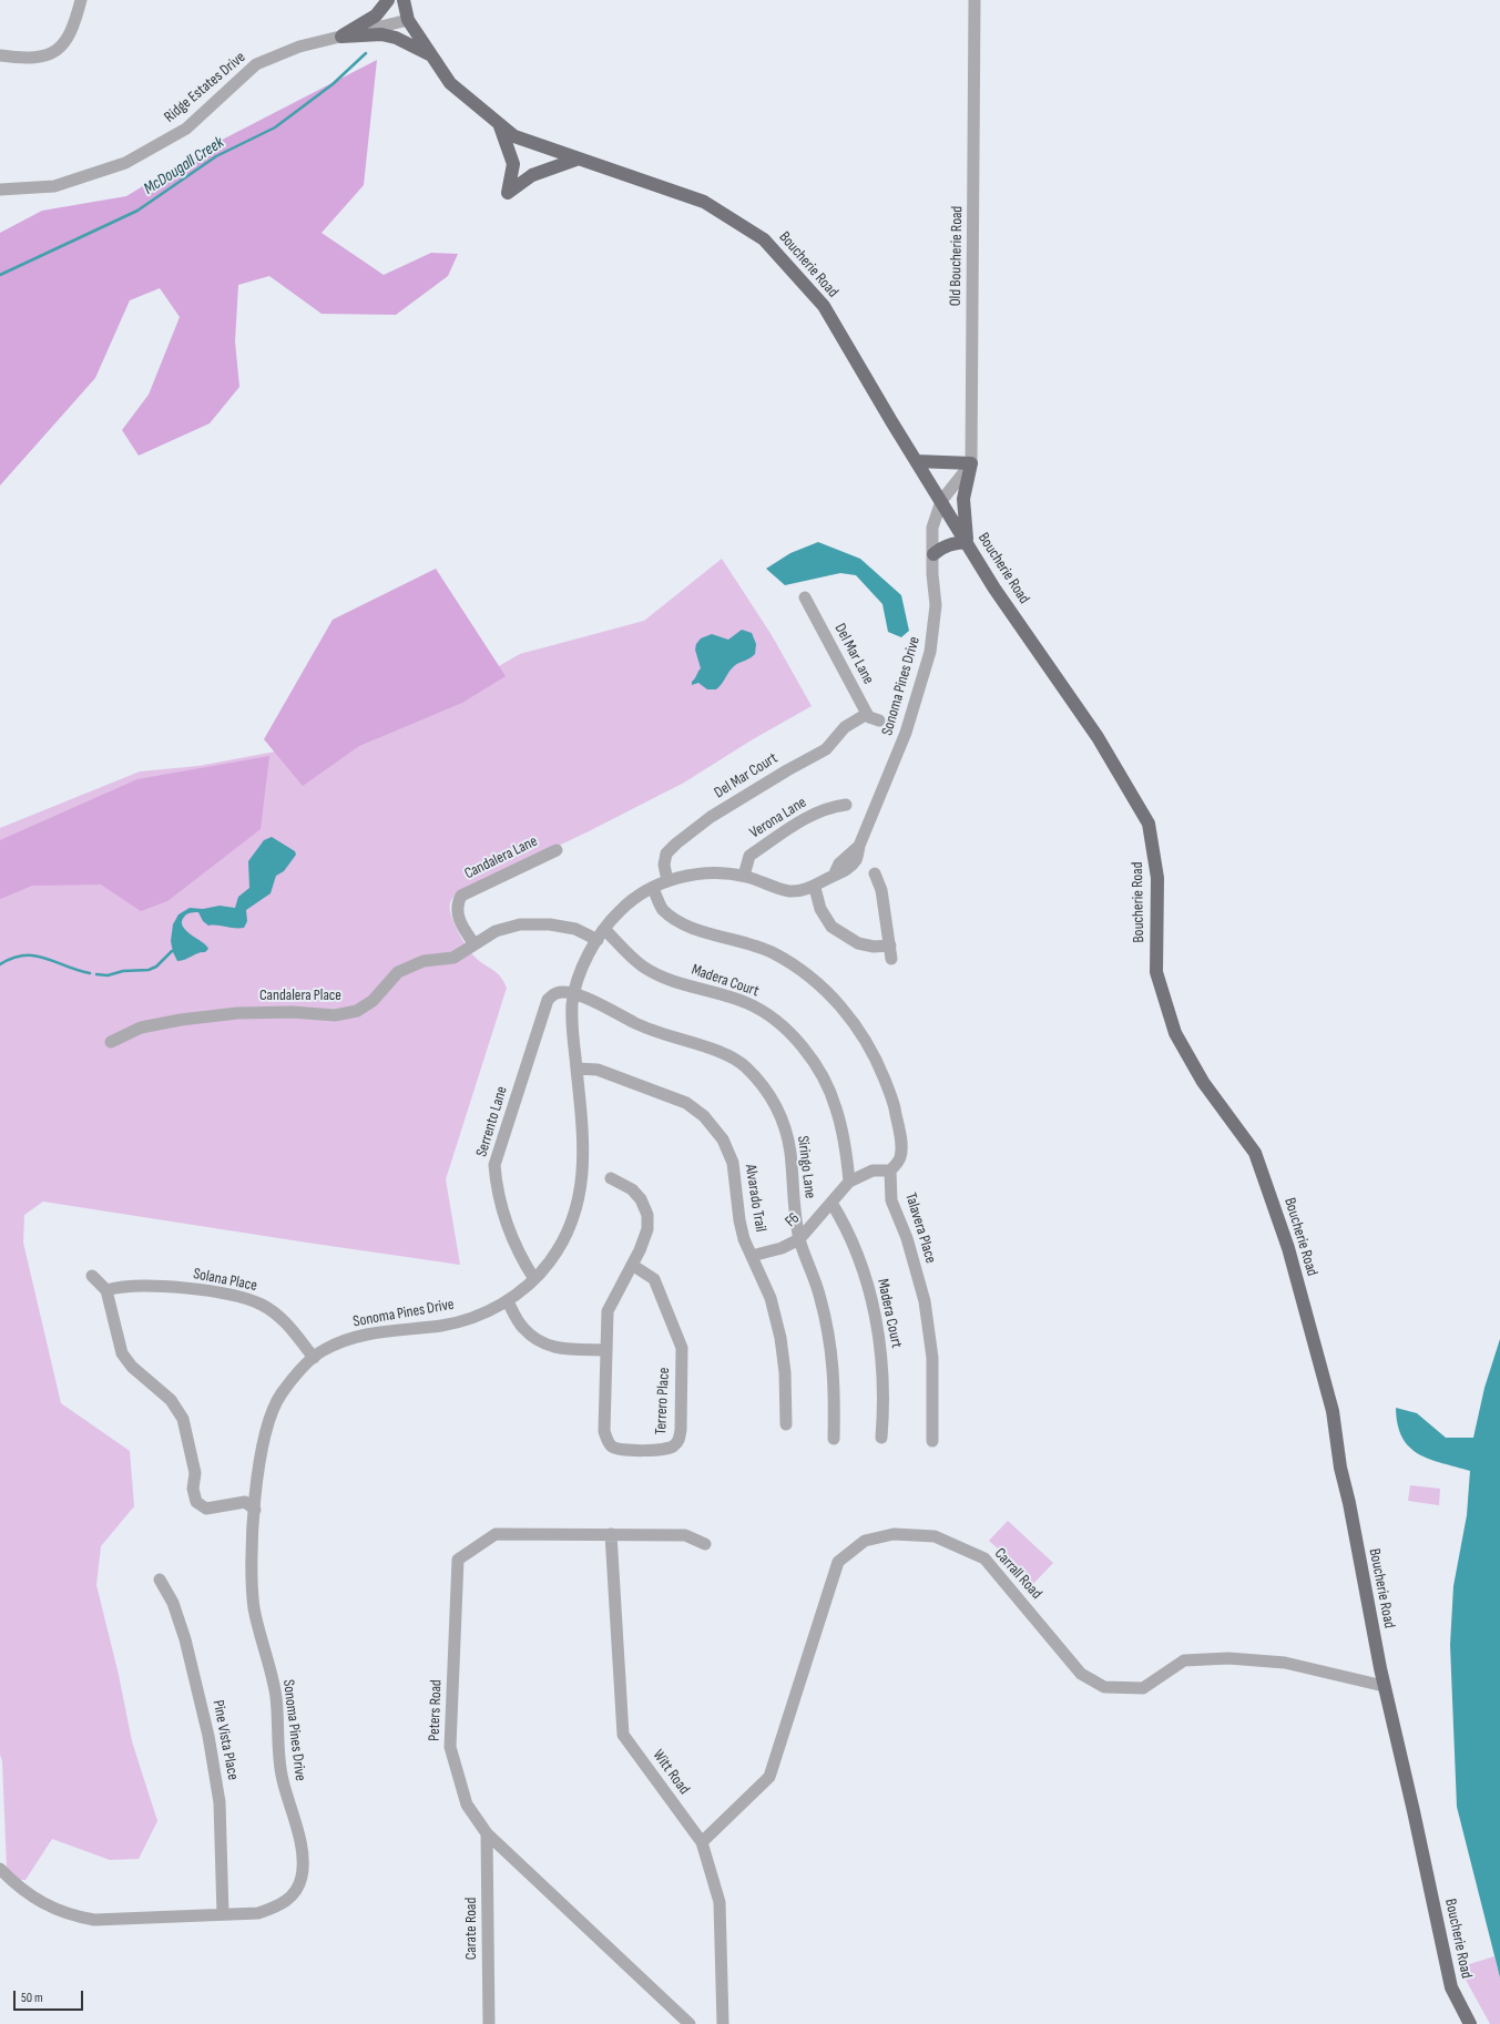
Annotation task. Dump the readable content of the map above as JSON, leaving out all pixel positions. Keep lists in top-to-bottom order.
{
  "streets": {
    "main road": ["Boucherie Road"],
    "street": [
      "Ridge Estates Drive",
      "Old Boucherie Road",
      "Del Mar Lane",
      "Sonoma Pines Drive",
      "Del Mar Court",
      "Verona Lane",
      "Candalera Lane",
      "Madera Court",
      "Candalera Place",
      "Serrento Lane",
      "Siringo Lane",
      "Alvarado Trail",
      "F6",
      "Talavera Place",
      "Solana Place",
      "Terrero Place",
      "Carrall Road",
      "Peters Road",
      "Pine Vista Place",
      "Witt Road",
      "Carate Road"
    ]
  },
  "crossings": [
    ["Ridge Estates Drive", "Boucherie Road"],
    ["Boucherie Road", "Sonoma Pines Drive"],
    ["Boucherie Road", "Carrall Road"],
    ["Del Mar Lane", "Del Mar Court"],
    ["Sonoma Pines Drive", "Del Mar Court"],
    ["Sonoma Pines Drive", "Verona Lane"],
    ["Sonoma Pines Drive", "Madera Court"],
    ["Sonoma Pines Drive", "Candalera Place"],
    ["Sonoma Pines Drive", "Serrento Lane"],
    ["Sonoma Pines Drive", "Siringo Lane"],
    ["Sonoma Pines Drive", "Alvarado Trail"],
    ["Sonoma Pines Drive", "Solana Place"],
    ["Sonoma Pines Drive", "Pine Vista Place"],
    ["Candalera Lane", "Candalera Place"],
    ["Madera Court", "Candalera Place"],
    ["Madera Court", "F6"],
    ["Serrento Lane", "Siringo Lane"],
    ["Siringo Lane", "F6"],
    ["Alvarado Trail", "F6"],
    ["F6", "Talavera Place"],
    ["Carrall Road", "Witt Road"],
    ["Peters Road", "Witt Road"],
    ["Peters Road", "Carate Road"]
  ],
  "water": ["McDougall Creek"],
  "scale_bar": "50 m"
}
